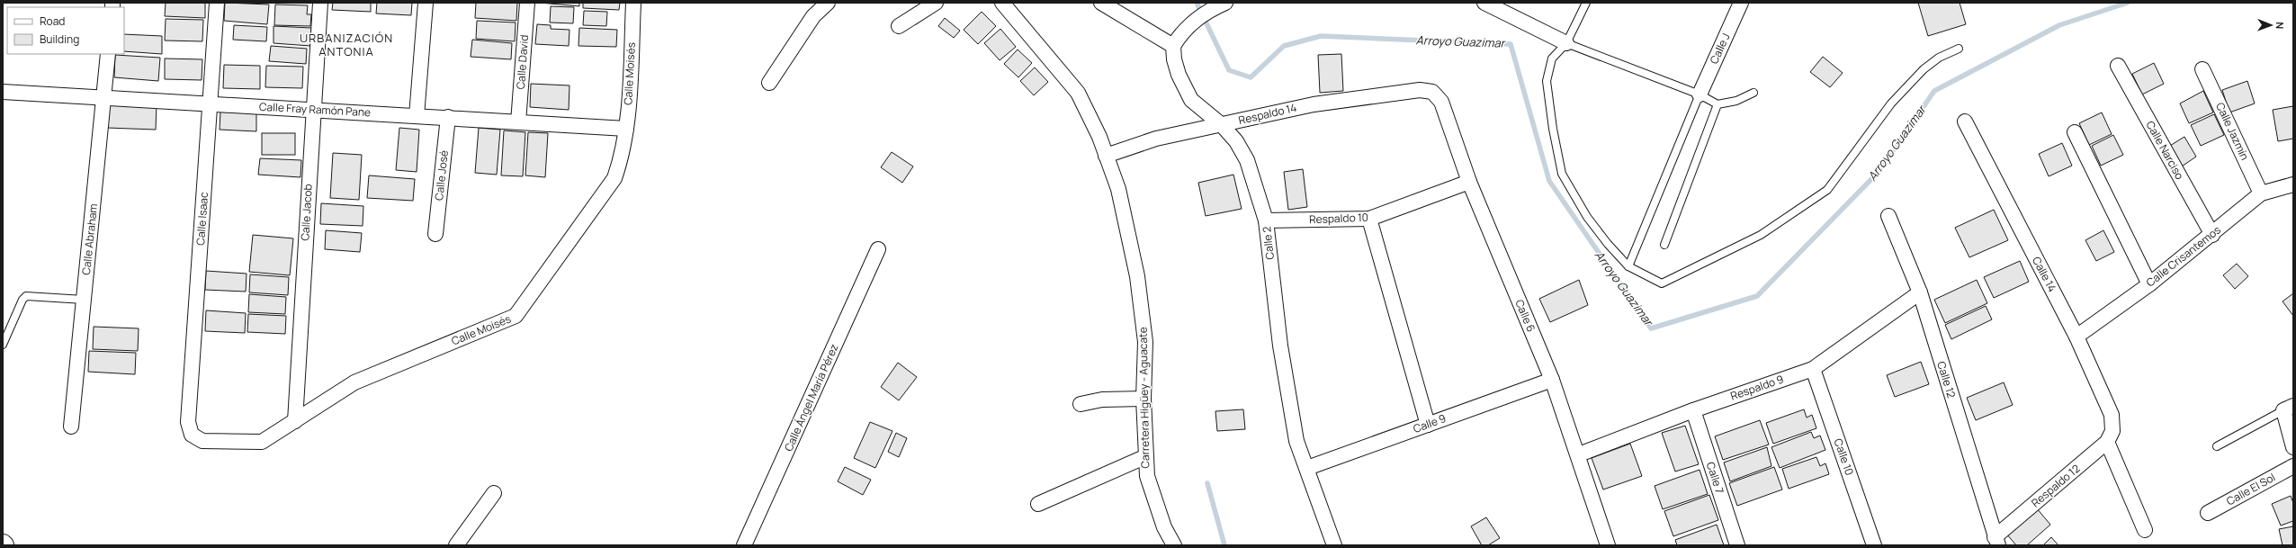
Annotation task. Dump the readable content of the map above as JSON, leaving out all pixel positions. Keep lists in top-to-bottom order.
{
  "streets": {
    "street": [
      "Calle J",
      "Calle David",
      "Calle Moisés",
      "Calle Fray Ramón Pane",
      "Respaldo 14",
      "Calle Jazmín",
      "Calle Narciso",
      "Calle José",
      "Calle Jacob",
      "Calle Isaac",
      "Respaldo 10",
      "Calle Abraham",
      "Calle 2",
      "Calle Crisantemos",
      "Calle 14",
      "Calle 6",
      "Calle 12",
      "Respaldo 9",
      "Calle Ángel María Pérez",
      "Carretera Higüey - Aguacate",
      "Calle 9",
      "Calle 10",
      "Calle 7",
      "Respaldo 12",
      "Calle El Sol"
    ]
  },
  "crossings": [
    ["Calle David", "Calle Fray Ramón Pane"],
    ["Calle Moisés", "Calle Fray Ramón Pane"],
    ["Calle Moisés", "Calle Jacob"],
    ["Calle Moisés", "Calle Isaac"],
    ["Calle Fray Ramón Pane", "Calle José"],
    ["Calle Fray Ramón Pane", "Calle Jacob"],
    ["Calle Fray Ramón Pane", "Calle Isaac"],
    ["Calle Fray Ramón Pane", "Calle Abraham"],
    ["Respaldo 14", "Calle 2"],
    ["Respaldo 14", "Calle 6"],
    ["Respaldo 14", "Carretera Higüey - Aguacate"],
    ["Calle Jazmín", "Calle Crisantemos"],
    ["Calle Narciso", "Calle Crisantemos"],
    ["Respaldo 10", "Calle 2"],
    ["Respaldo 10", "Calle 6"],
    ["Calle 2", "Calle 9"],
    ["Calle Crisantemos", "Calle 14"],
    ["Calle 14", "Respaldo 12"],
    ["Calle 6", "Respaldo 9"],
    ["Calle 6", "Calle 9"],
    ["Calle 12", "Respaldo 9"],
    ["Calle 12", "Respaldo 12"],
    ["Respaldo 9", "Calle 10"],
    ["Respaldo 9", "Calle 7"]
  ],
  "districts": ["URBANIZACIÓN ANTONIA"],
  "water": ["Arroyo Guazimar"],
  "legend": ["Road", "Building"],
  "north": "right"
}
